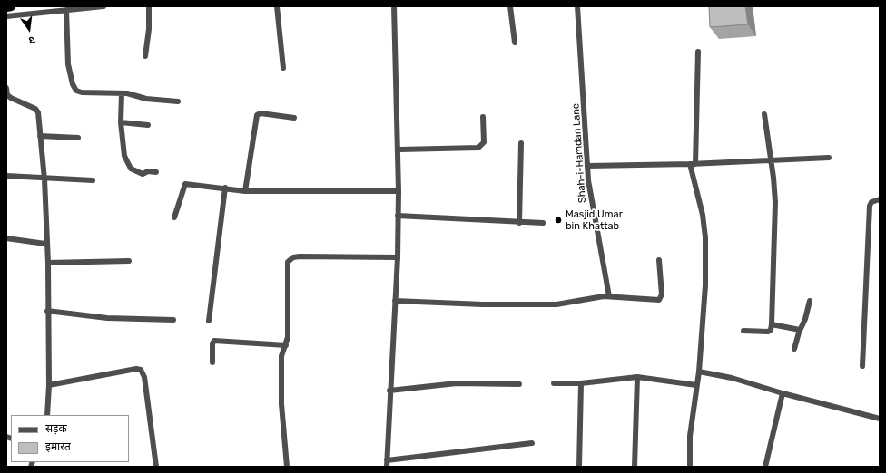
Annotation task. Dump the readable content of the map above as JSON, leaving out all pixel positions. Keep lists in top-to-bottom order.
{
  "streets": {
    "street": ["Shah-i-Hamdan Lane"]
  },
  "places": ["Masjid Umar bin Khattab"],
  "legend": ["सड़क", "इमारत"],
  "north": "bottom"
}
